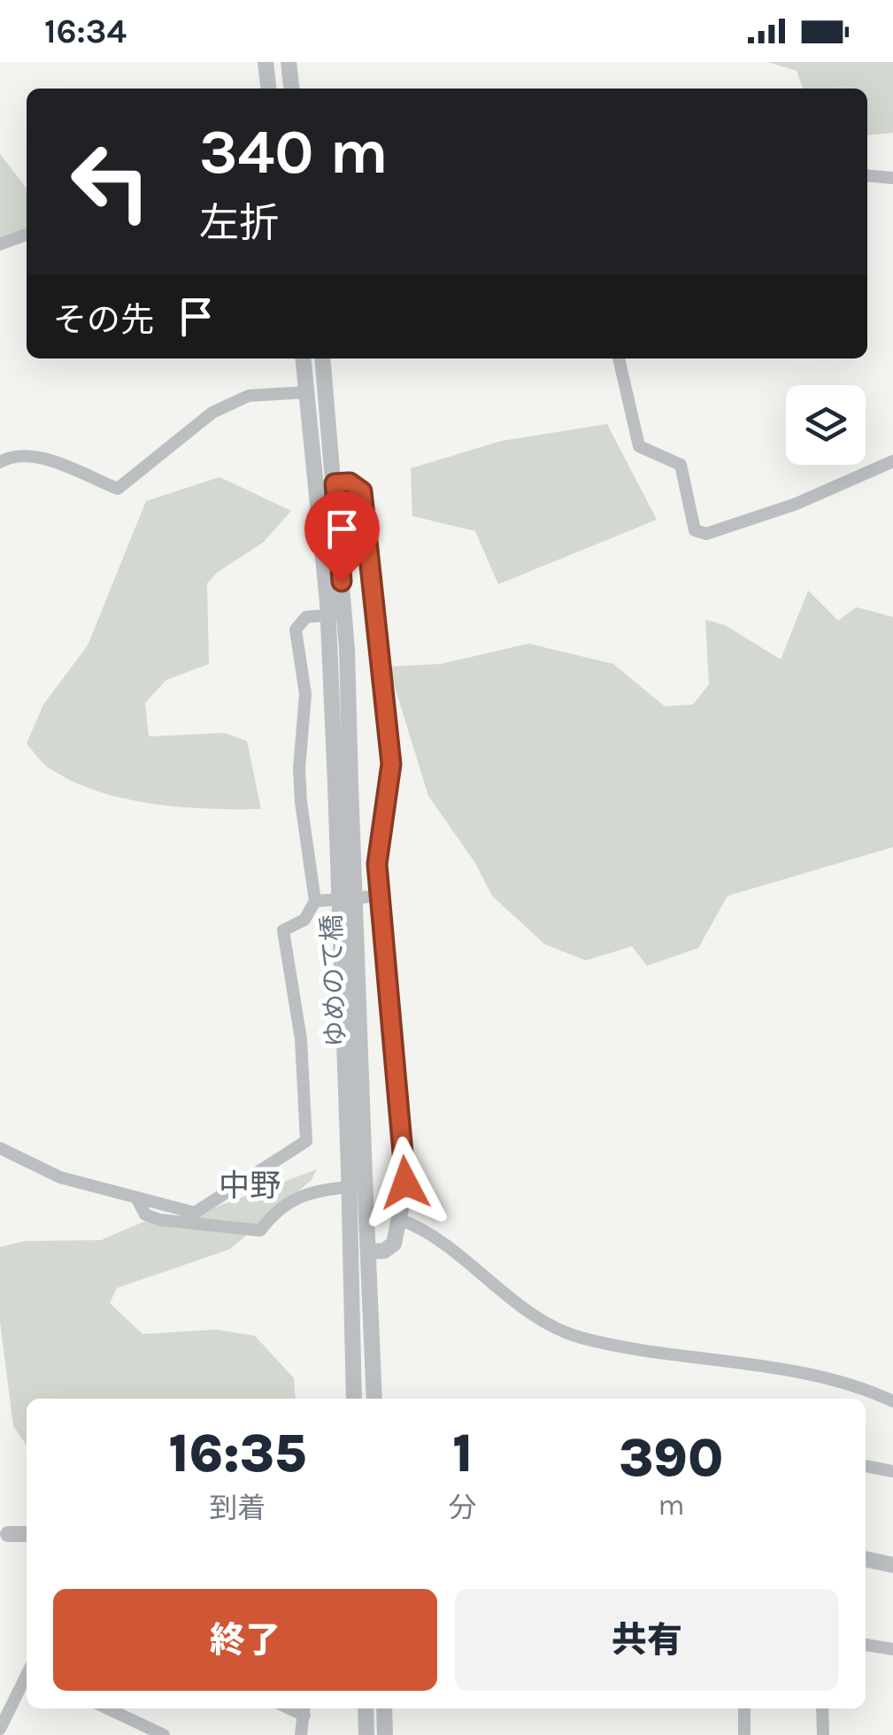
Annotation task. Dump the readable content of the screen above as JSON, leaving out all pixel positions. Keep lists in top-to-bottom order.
{
  "streets": {
    "street": ["ゆめのて橋"]
  },
  "districts": ["中野"],
  "page": {
    "status": "16:34",
    "turn": ["340 m", "左折"],
    "then": "その先",
    "eta": [
      "16:35",
      "到着",
      "1",
      "分",
      "390",
      "m"
    ],
    "buttons": ["終了", "共有"]
  }
}
